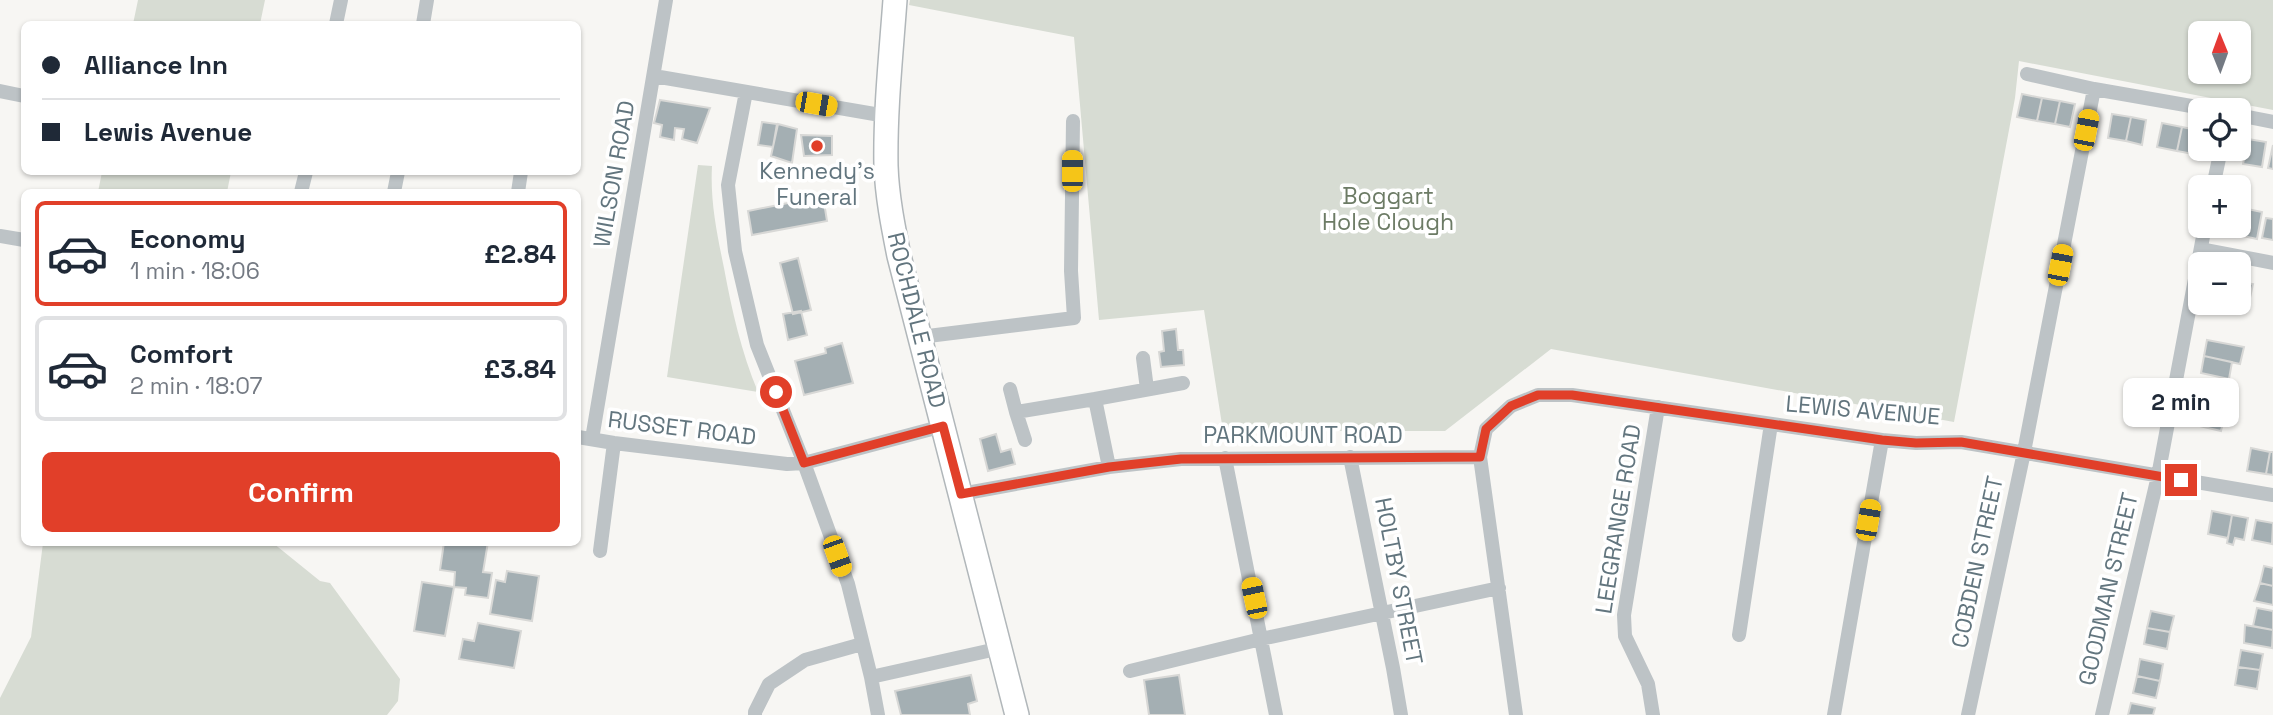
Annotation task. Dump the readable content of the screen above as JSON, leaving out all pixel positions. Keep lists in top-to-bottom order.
{
  "streets": {
    "main road": ["ROCHDALE ROAD"],
    "street": [
      "WILSON ROAD",
      "LEWIS AVENUE",
      "RUSSET ROAD",
      "PARKMOUNT ROAD",
      "LEEGRANGE ROAD",
      "COBDEN STREET",
      "HOLTBY STREET",
      "GOODMAN STREET"
    ]
  },
  "crossings": [
    ["WILSON ROAD", "RUSSET ROAD"],
    ["ROCHDALE ROAD", "RUSSET ROAD"],
    ["ROCHDALE ROAD", "PARKMOUNT ROAD"],
    ["LEWIS AVENUE", "PARKMOUNT ROAD"],
    ["LEWIS AVENUE", "LEEGRANGE ROAD"],
    ["LEWIS AVENUE", "COBDEN STREET"],
    ["LEWIS AVENUE", "GOODMAN STREET"],
    ["PARKMOUNT ROAD", "HOLTBY STREET"]
  ],
  "parks": ["Boggart Hole Clough"],
  "places": ["Kennedy's Funeral"],
  "north": "top",
  "page": {
    "map_buttons": ["+", "−"],
    "banner": ["Alliance Inn", "Lewis Avenue"],
    "list": [
      {
        "name": "Economy",
        "note": "1 min · 18:06",
        "value": "£2.84"
      },
      {
        "name": "Comfort",
        "note": "2 min · 18:07",
        "value": "£3.84"
      }
    ],
    "bubble": "2 min",
    "buttons": "Confirm"
  }
}
